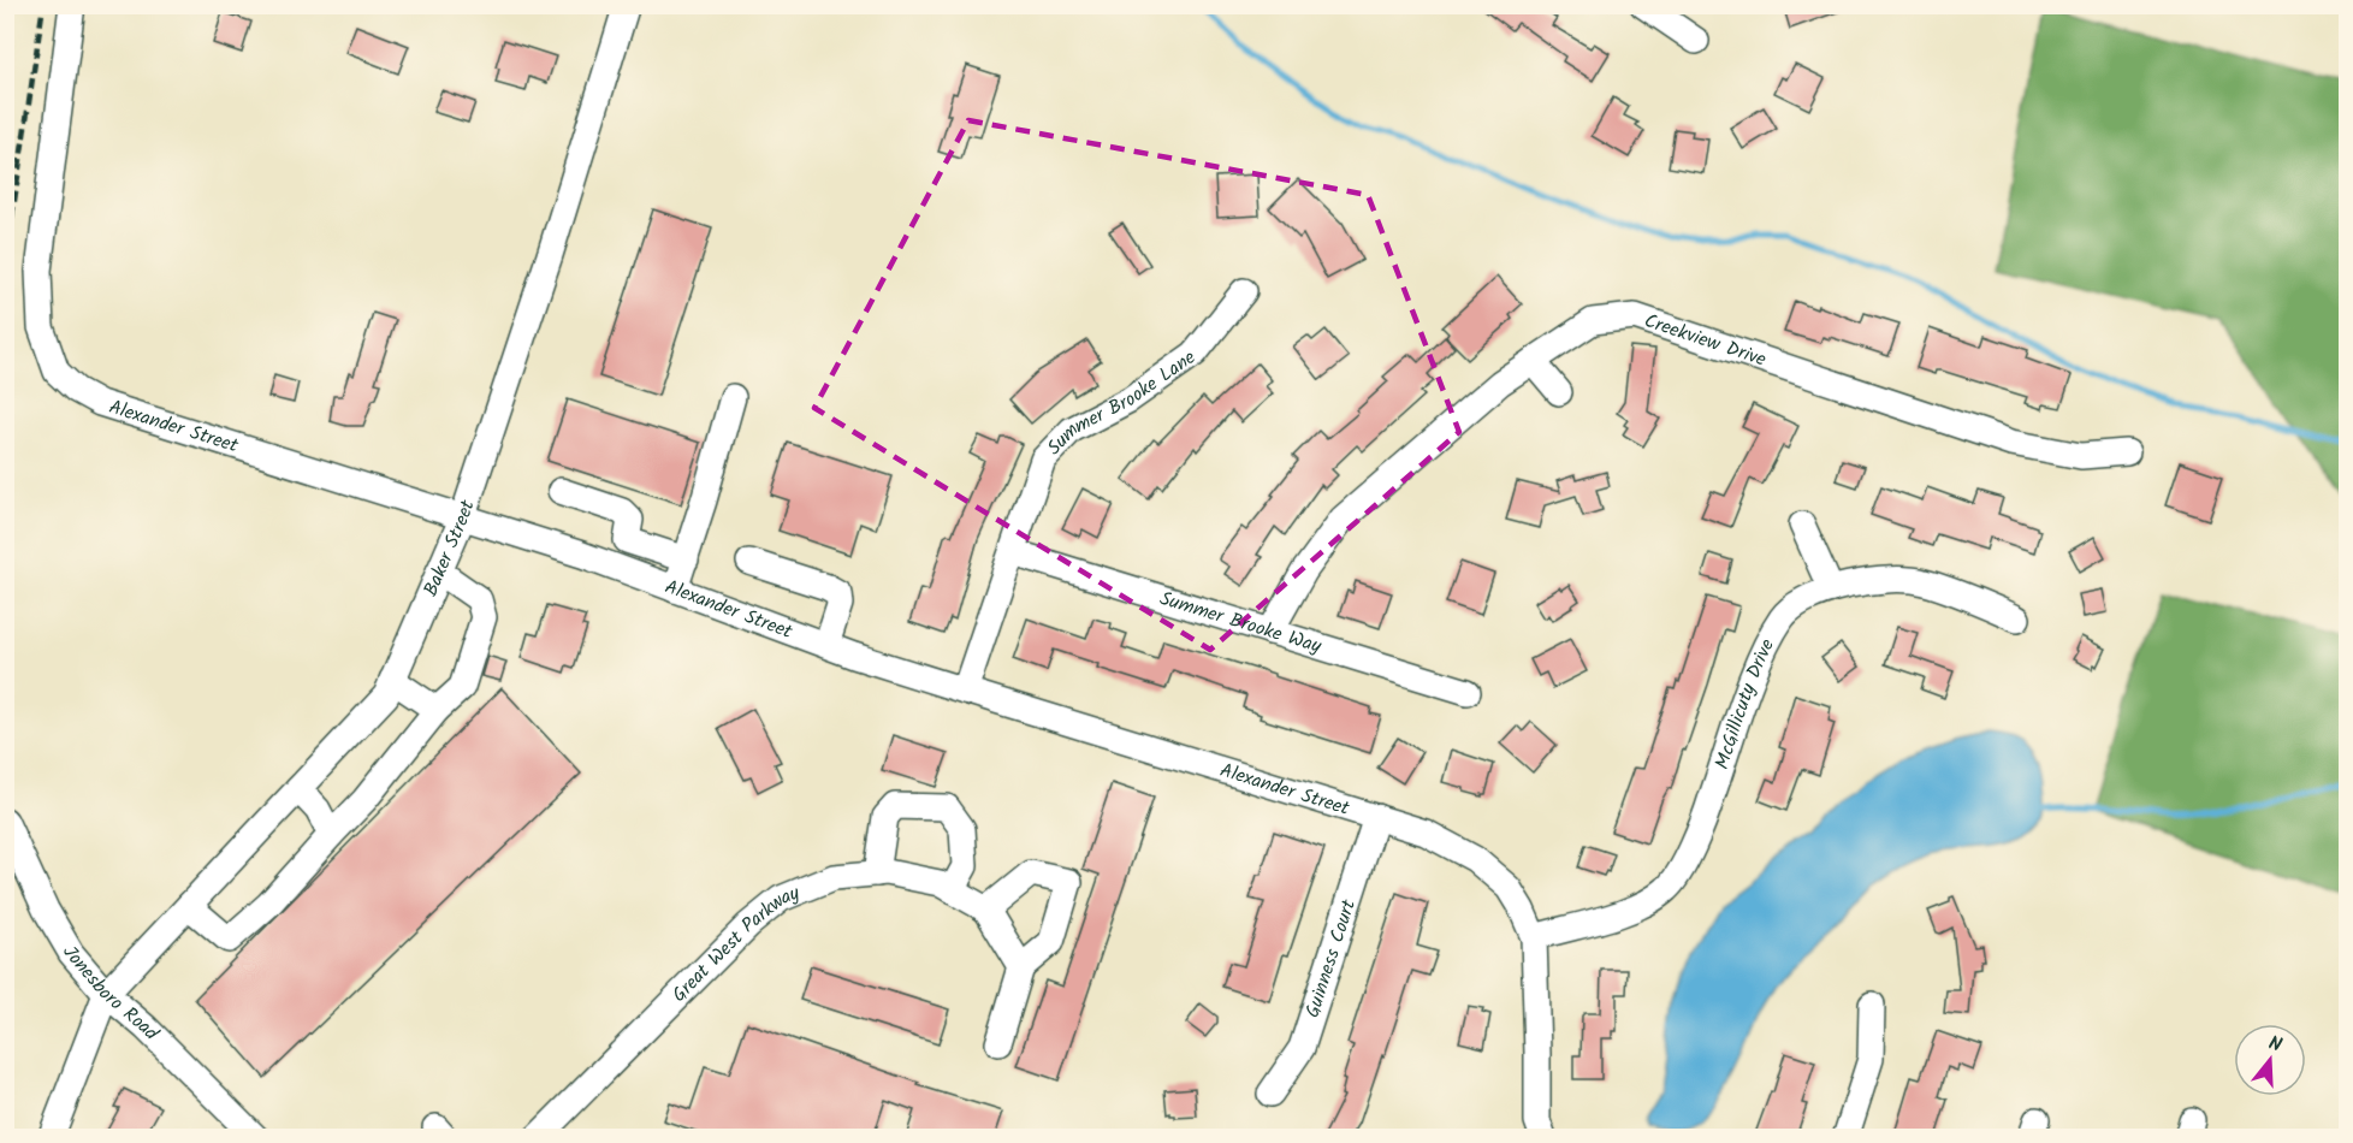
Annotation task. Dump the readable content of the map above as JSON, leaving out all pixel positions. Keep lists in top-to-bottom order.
{
  "streets": {
    "street": [
      "Creekview Drive",
      "Summer Brooke Lane",
      "Alexander Street",
      "Baker Street",
      "Summer Brooke Way",
      "McGillicuty Drive",
      "Great West Parkway",
      "Guinness Court",
      "Jonesboro Road"
    ]
  },
  "crossings": [
    ["Creekview Drive", "Summer Brooke Way"],
    ["Summer Brooke Lane", "Alexander Street"],
    ["Summer Brooke Lane", "Summer Brooke Way"],
    ["Alexander Street", "Baker Street"],
    ["Alexander Street", "McGillicuty Drive"],
    ["Alexander Street", "Guinness Court"],
    ["Baker Street", "Jonesboro Road"]
  ],
  "north": "top"
}
